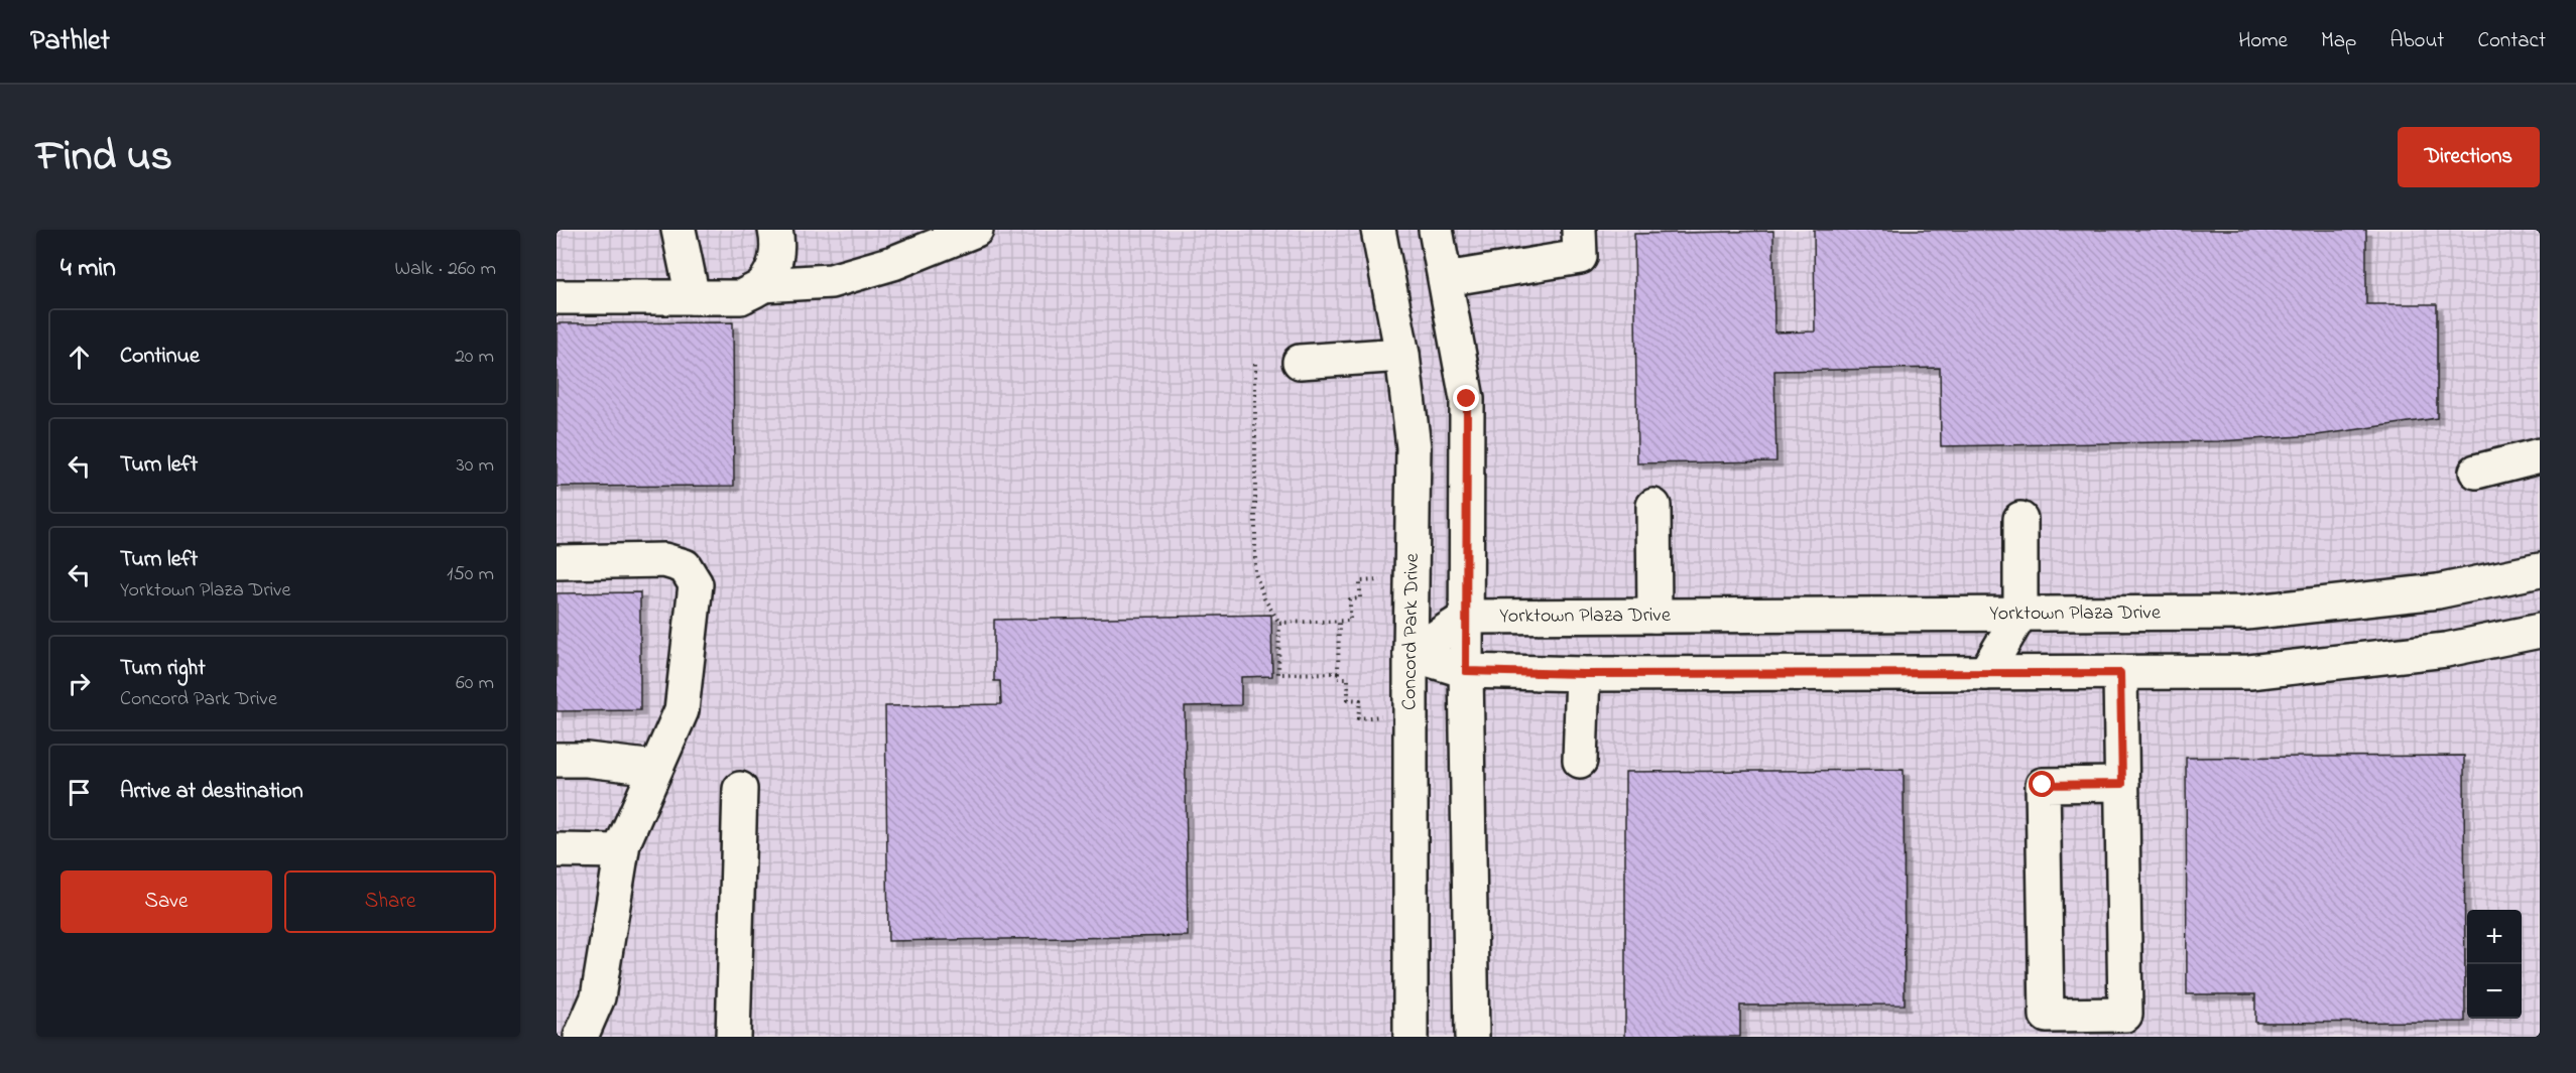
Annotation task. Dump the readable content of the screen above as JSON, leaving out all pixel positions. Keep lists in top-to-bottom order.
{
  "streets": {
    "street": ["Yorktown Plaza Drive", "Concord Park Drive"]
  },
  "page": {
    "header": "Pathlet",
    "nav": [
      "Home",
      "Map",
      "About",
      "Contact"
    ],
    "title": "Find us",
    "buttons": [
      "Directions",
      ["Save", "Share"]
    ],
    "heading": ["4 min", "Walk · 260 m"],
    "list": [
      ["Continue", "20 m"],
      ["Turn left", "30 m"],
      ["Turn left", "Yorktown Plaza Drive", "150 m"],
      ["Turn right", "Concord Park Drive", "60 m"],
      "Arrive at destination"
    ],
    "map_buttons": ["+", "−"]
  }
}
